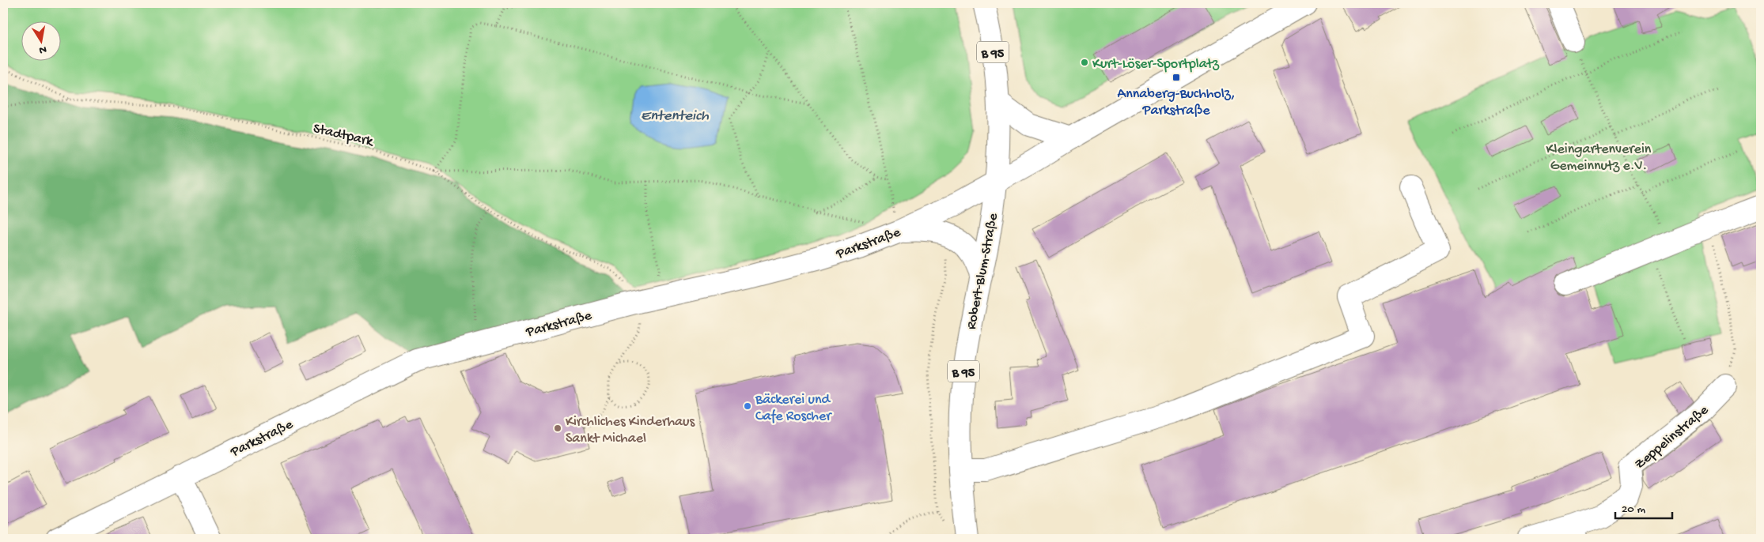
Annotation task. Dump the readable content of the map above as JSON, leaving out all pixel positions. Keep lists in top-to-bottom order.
{
  "streets": {
    "street": [
      "B 95",
      "Parkstraße",
      "Robert-Blum-Straße",
      "Zeppelinstraße"
    ],
    "path": ["Stadtpark"]
  },
  "crossings": [
    ["Stadtpark", "Parkstraße"],
    ["Parkstraße", "Robert-Blum-Straße"]
  ],
  "water": ["Ententeich"],
  "parks": ["Kleingartenverein Gemeinnutz e.V."],
  "places": {
    "other": ["Kurt-Löser-Sportplatz", "Bäckerei und Cafe Roscher", "Kirchliches Kinderhaus Sankt Michael"],
    "transit": ["Annaberg-Buchholz, Parkstraße"]
  },
  "scale_bar": "20 m",
  "north": "bottom"
}
